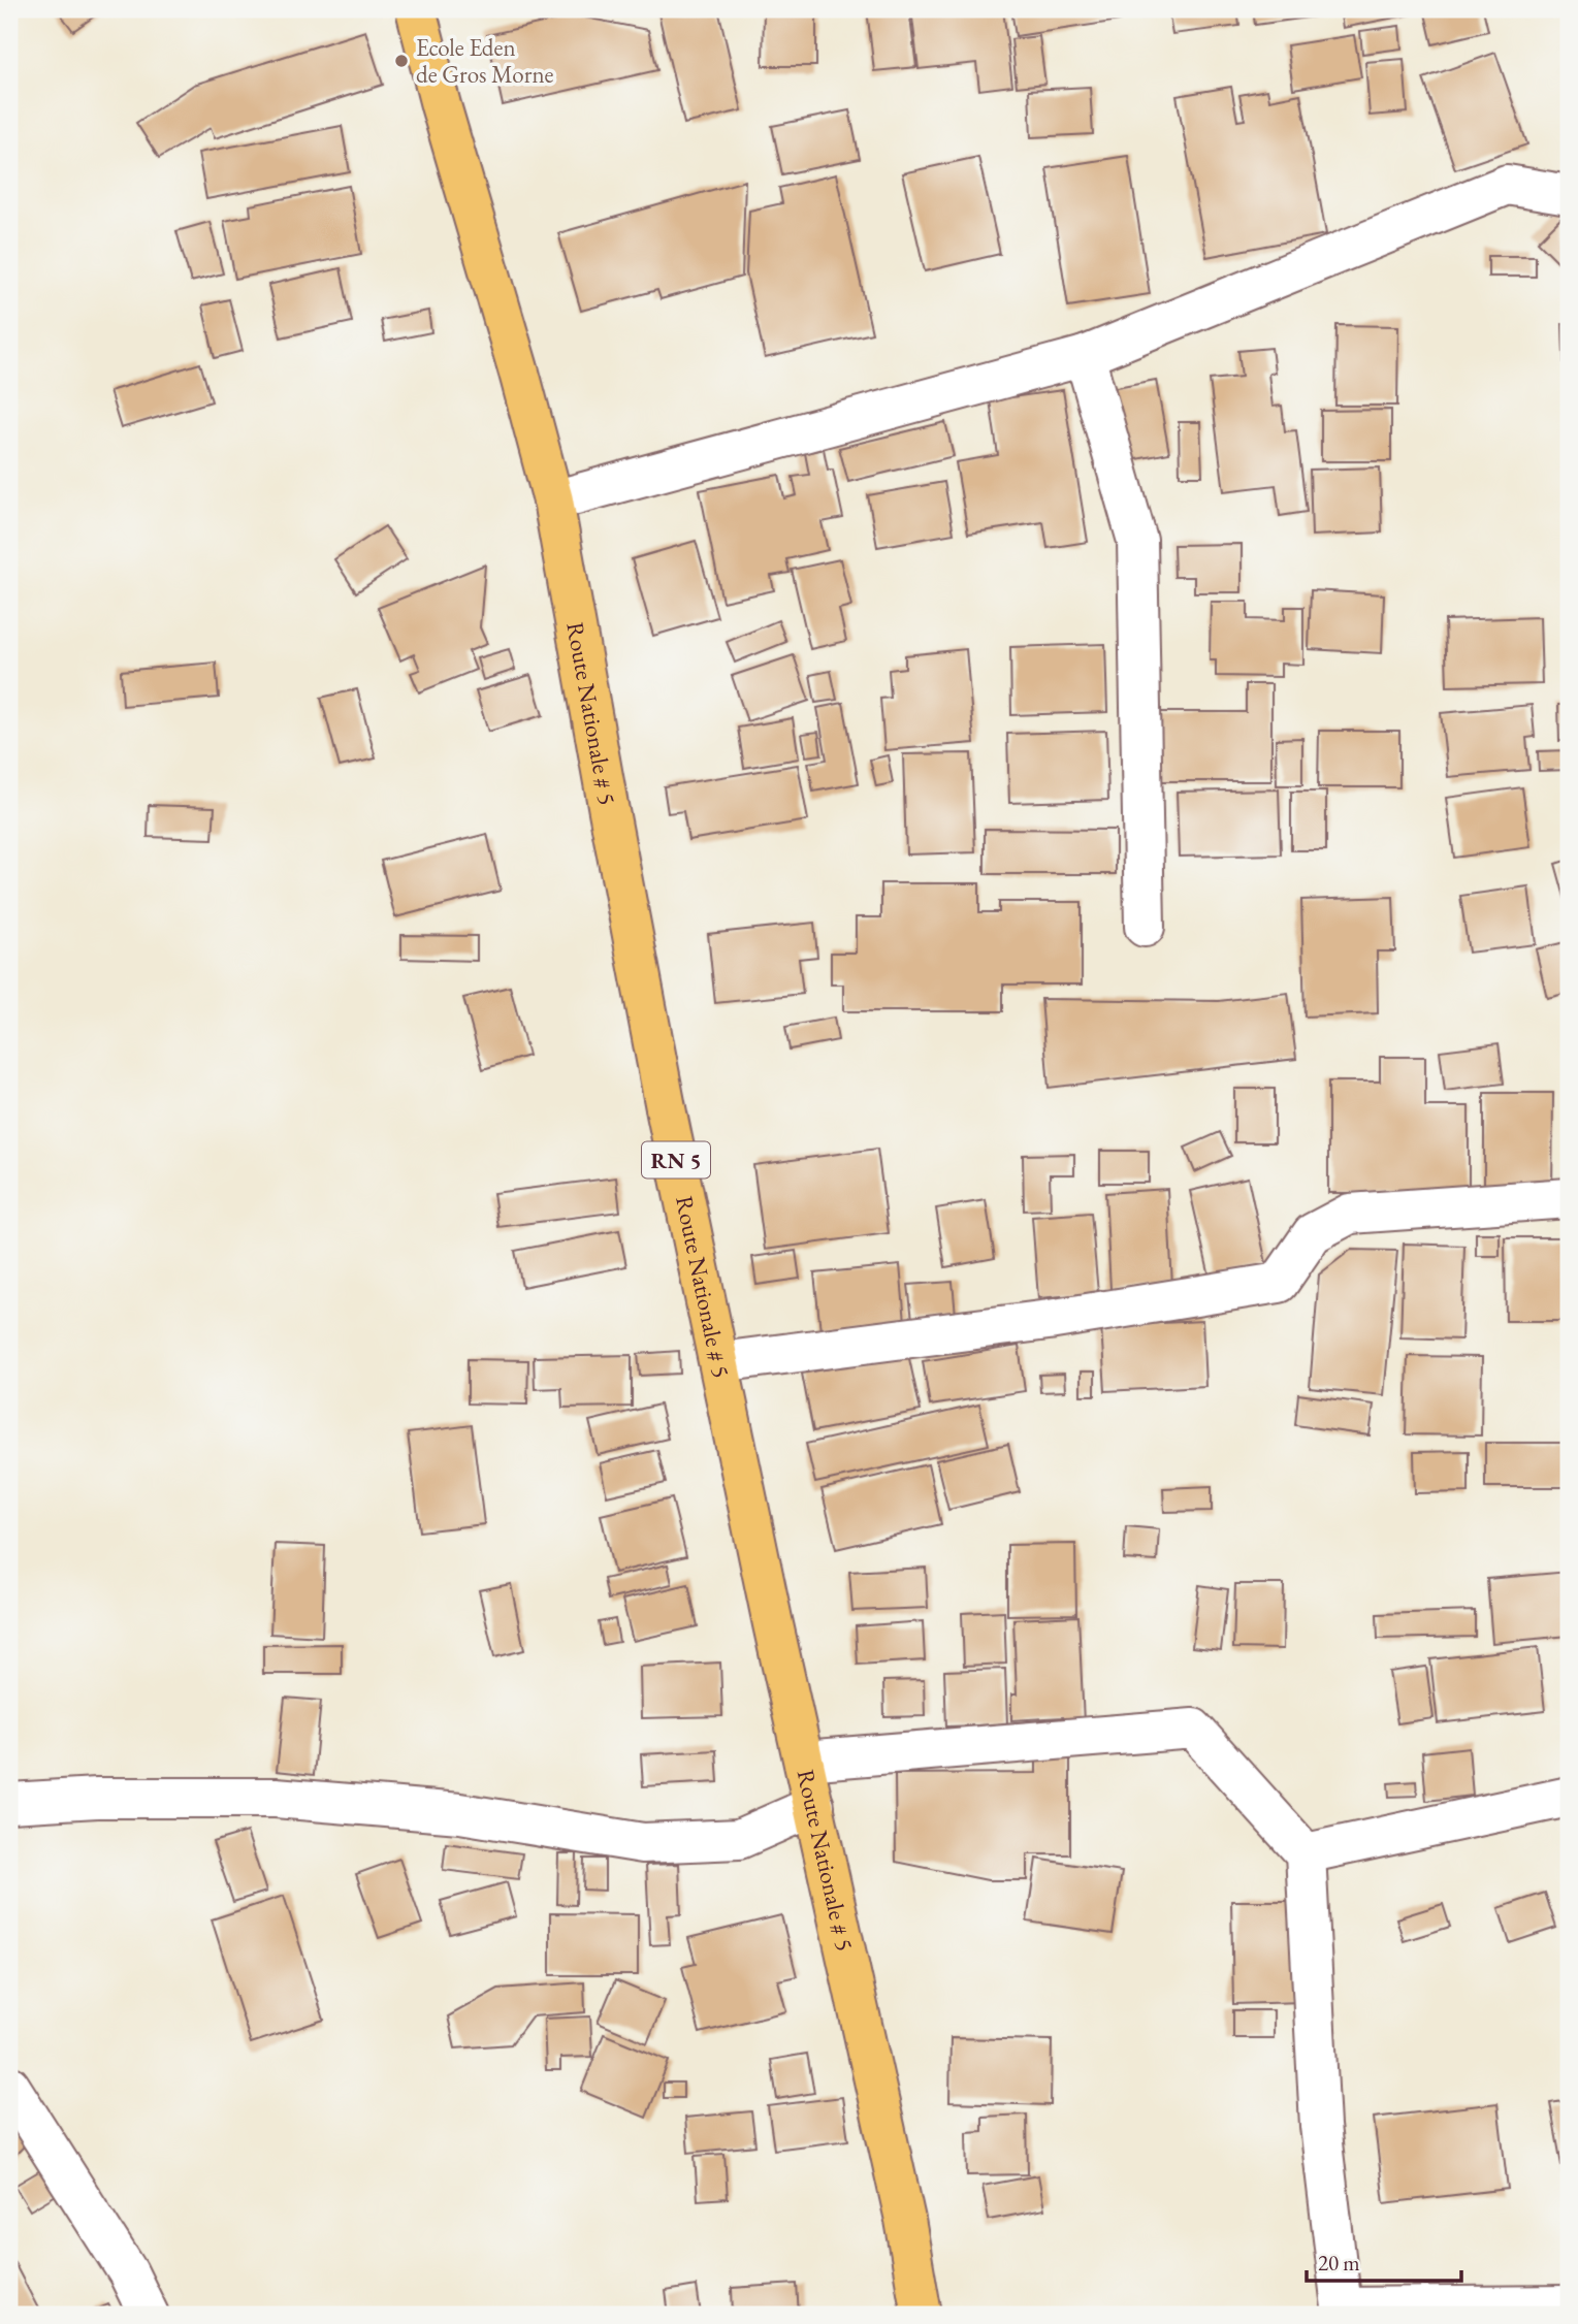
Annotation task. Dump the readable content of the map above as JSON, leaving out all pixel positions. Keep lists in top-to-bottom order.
{
  "streets": {
    "main road": ["Route Nationale # 5", "RN 5"]
  },
  "places": ["Ecole Eden de Gros Morne"],
  "scale_bar": "20 m"
}
